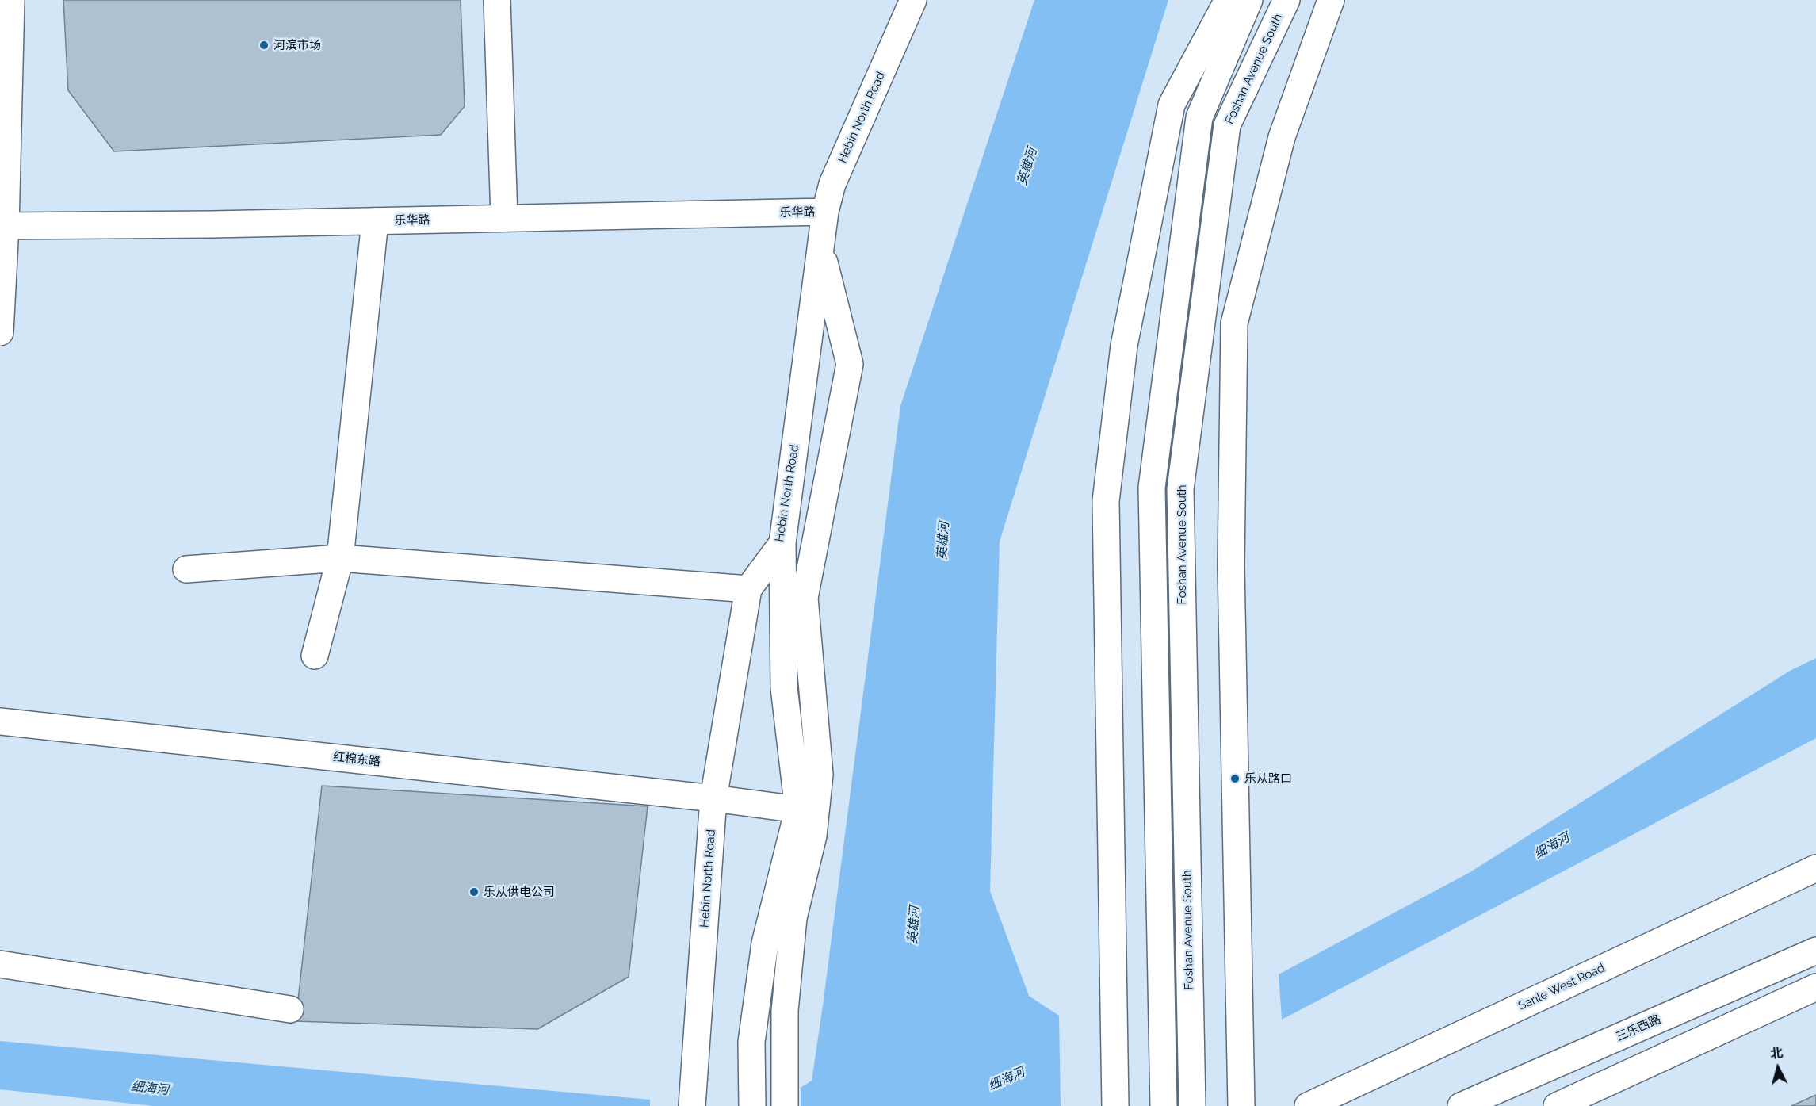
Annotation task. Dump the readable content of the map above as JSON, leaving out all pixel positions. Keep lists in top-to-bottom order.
{
  "streets": {
    "main road": [
      "Foshan Avenue South",
      "Hebin North Road",
      "乐华路",
      "红棉东路",
      "Sanle West Road",
      "三乐西路"
    ]
  },
  "crossings": [
    ["Hebin North Road", "乐华路"],
    ["Hebin North Road", "红棉东路"]
  ],
  "water": ["英雄河", "细海河"],
  "places": ["河滨市场", "乐从路口", "乐从供电公司"],
  "north": "top"
}
